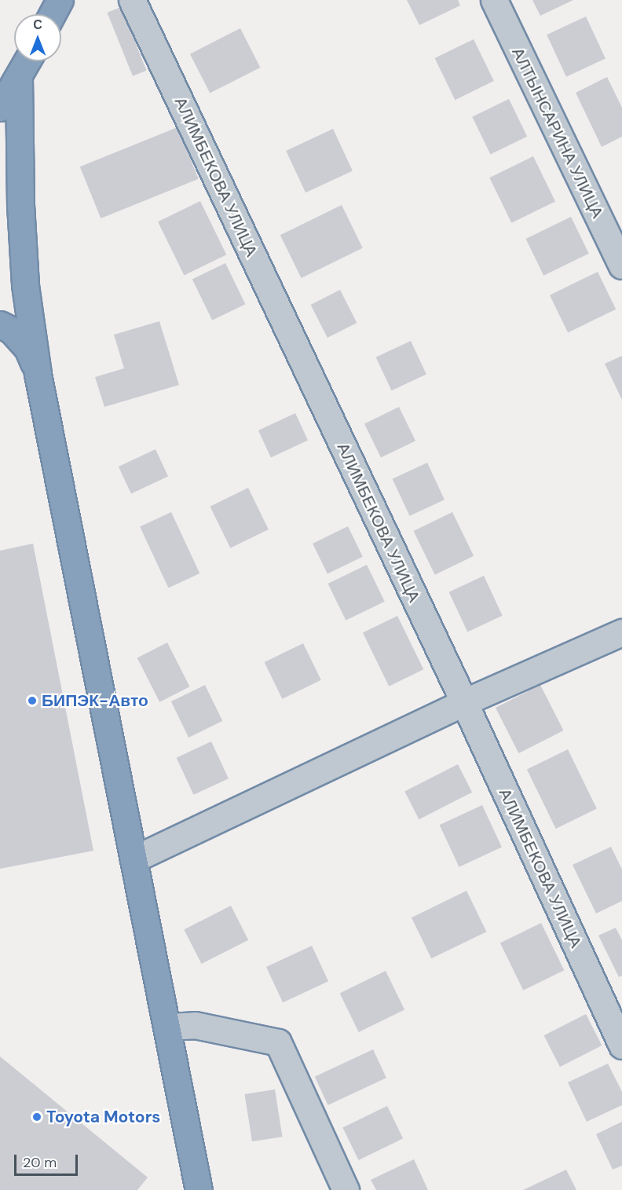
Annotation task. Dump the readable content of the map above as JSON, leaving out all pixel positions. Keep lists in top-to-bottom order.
{
  "streets": {
    "street": ["АЛТЫНСАРИНА УЛИЦА", "АЛИМБЕКОВА УЛИЦА"]
  },
  "places": ["БИПЭК-Авто", "Toyota Motors"],
  "scale_bar": "20 m",
  "north": "top"
}
